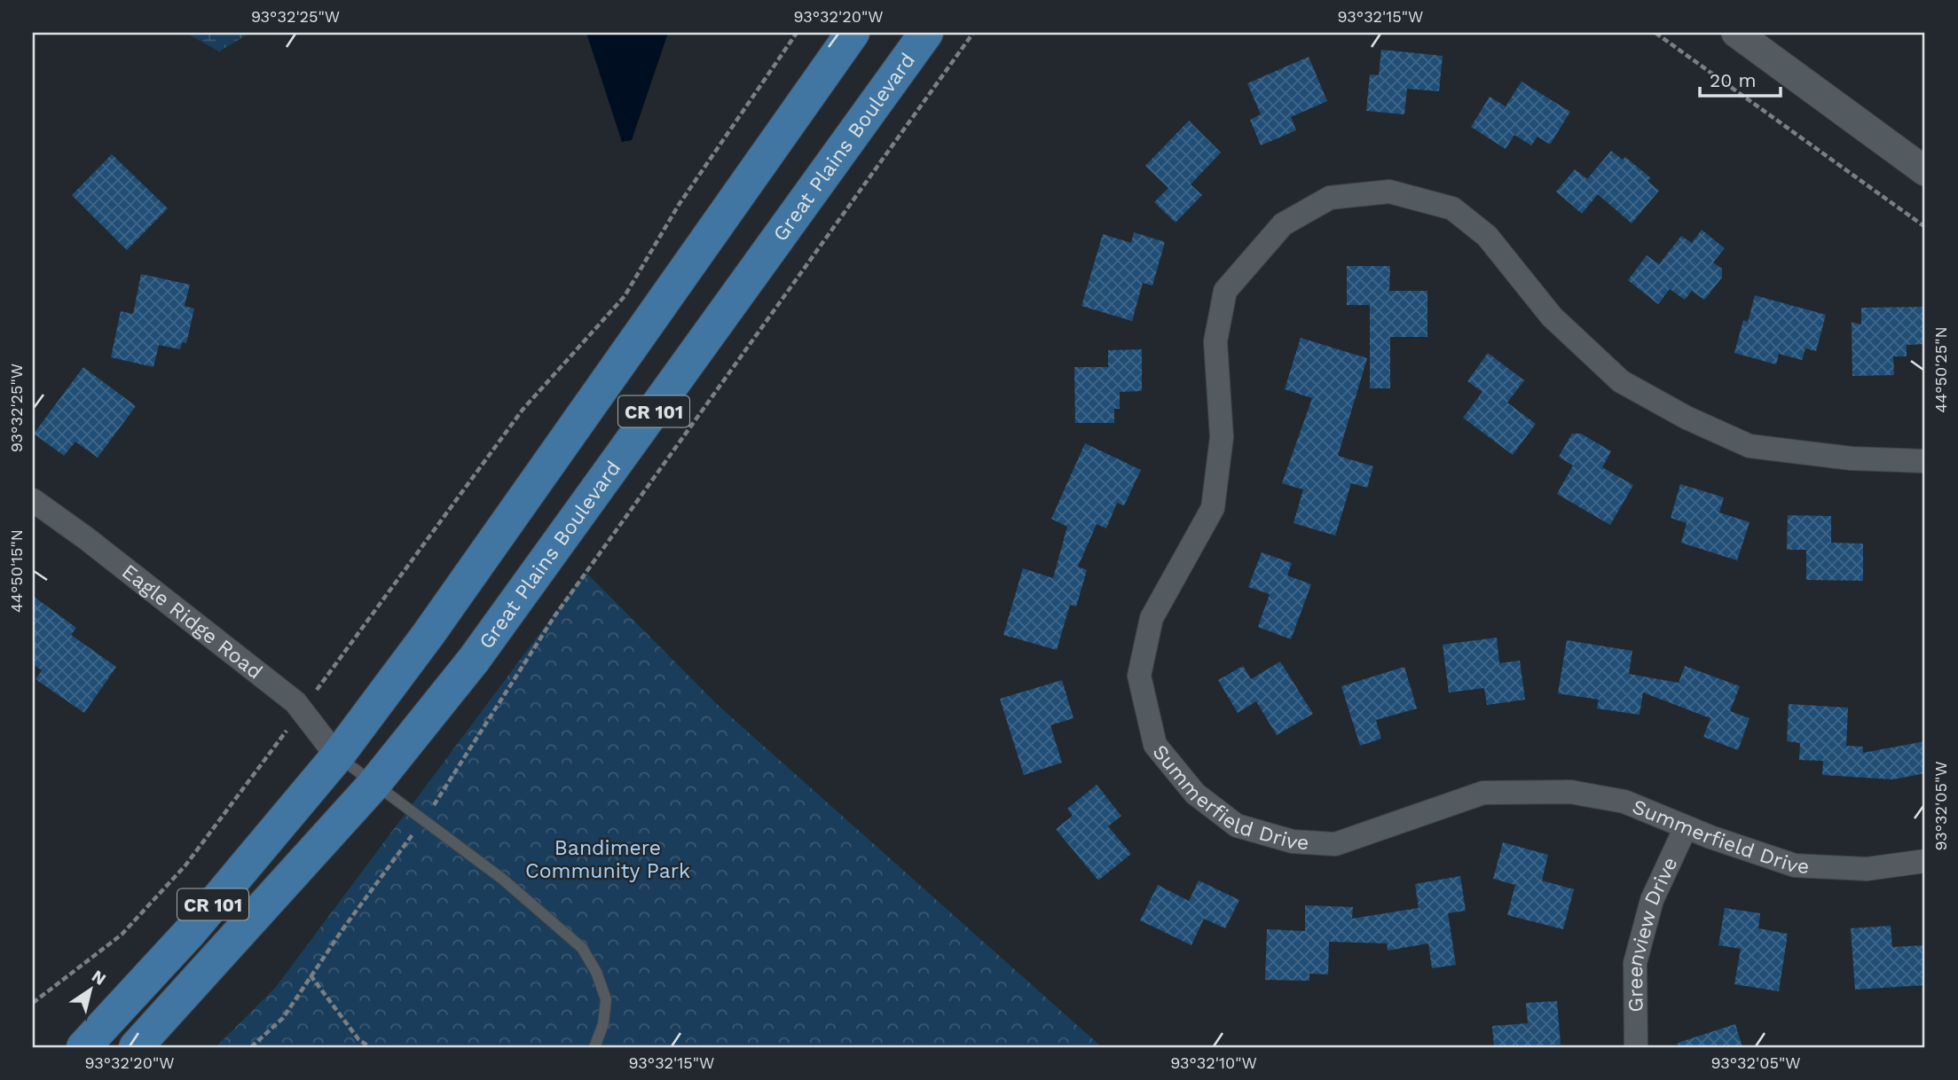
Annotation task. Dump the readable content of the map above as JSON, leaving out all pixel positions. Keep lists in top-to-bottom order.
{
  "streets": {
    "main road": ["Great Plains Boulevard", "CR 101"],
    "street": ["Eagle Ridge Road", "Summerfield Drive", "Greenview Drive"]
  },
  "crossings": [
    ["CR 101", "Eagle Ridge Road"],
    ["Summerfield Drive", "Greenview Drive"]
  ],
  "parks": ["Bandimere Community Park"],
  "scale_bar": "20 m",
  "north": "top right",
  "coordinates": [
    "93°32'25\"W",
    "93°32'20\"W",
    "93°32'15\"W",
    "44°50'25\"N",
    "44°50'15\"N",
    "93°32'05\"W",
    "93°32'10\"W"
  ]
}
